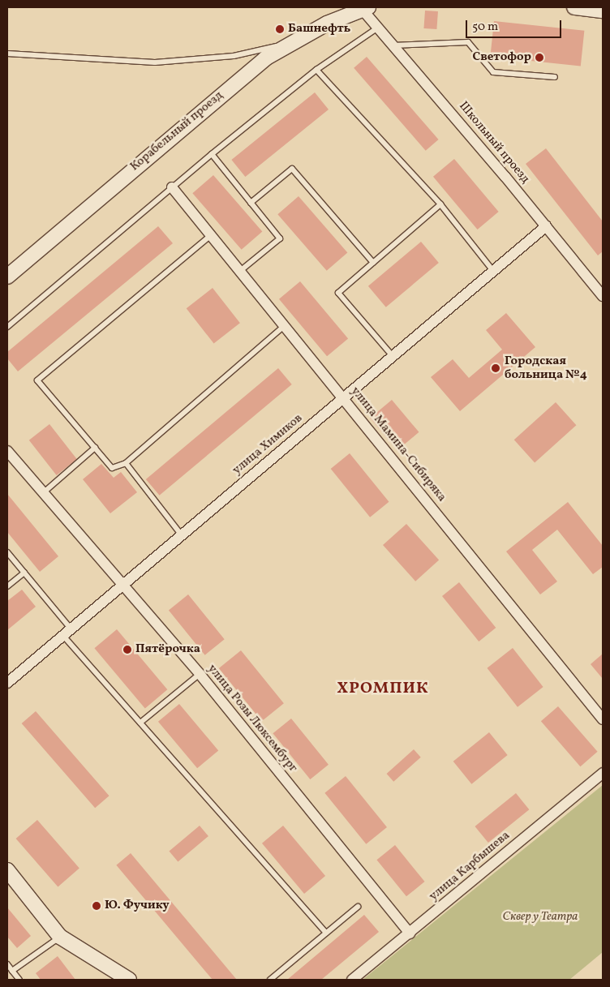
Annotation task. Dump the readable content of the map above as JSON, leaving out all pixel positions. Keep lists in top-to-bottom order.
{
  "streets": {
    "street": [
      "Корабельный проезд",
      "Школьный проезд",
      "улица Химиков",
      "улица Мамина-Сибиряка",
      "улица Розы Люксембург",
      "улица Карбышева"
    ]
  },
  "crossings": [
    ["Корабельный проезд", "Школьный проезд"],
    ["Школьный проезд", "улица Химиков"],
    ["улица Химиков", "улица Мамина-Сибиряка"],
    ["улица Химиков", "улица Розы Люксембург"],
    ["улица Розы Люксембург", "улица Карбышева"]
  ],
  "districts": ["ХРОМПИК"],
  "parks": ["Сквер у Театра"],
  "places": [
    "Башнефть",
    "Светофор",
    "Городская больница №4",
    "Пятёрочка",
    "Ю. Фучику"
  ],
  "scale_bar": "50 m"
}
